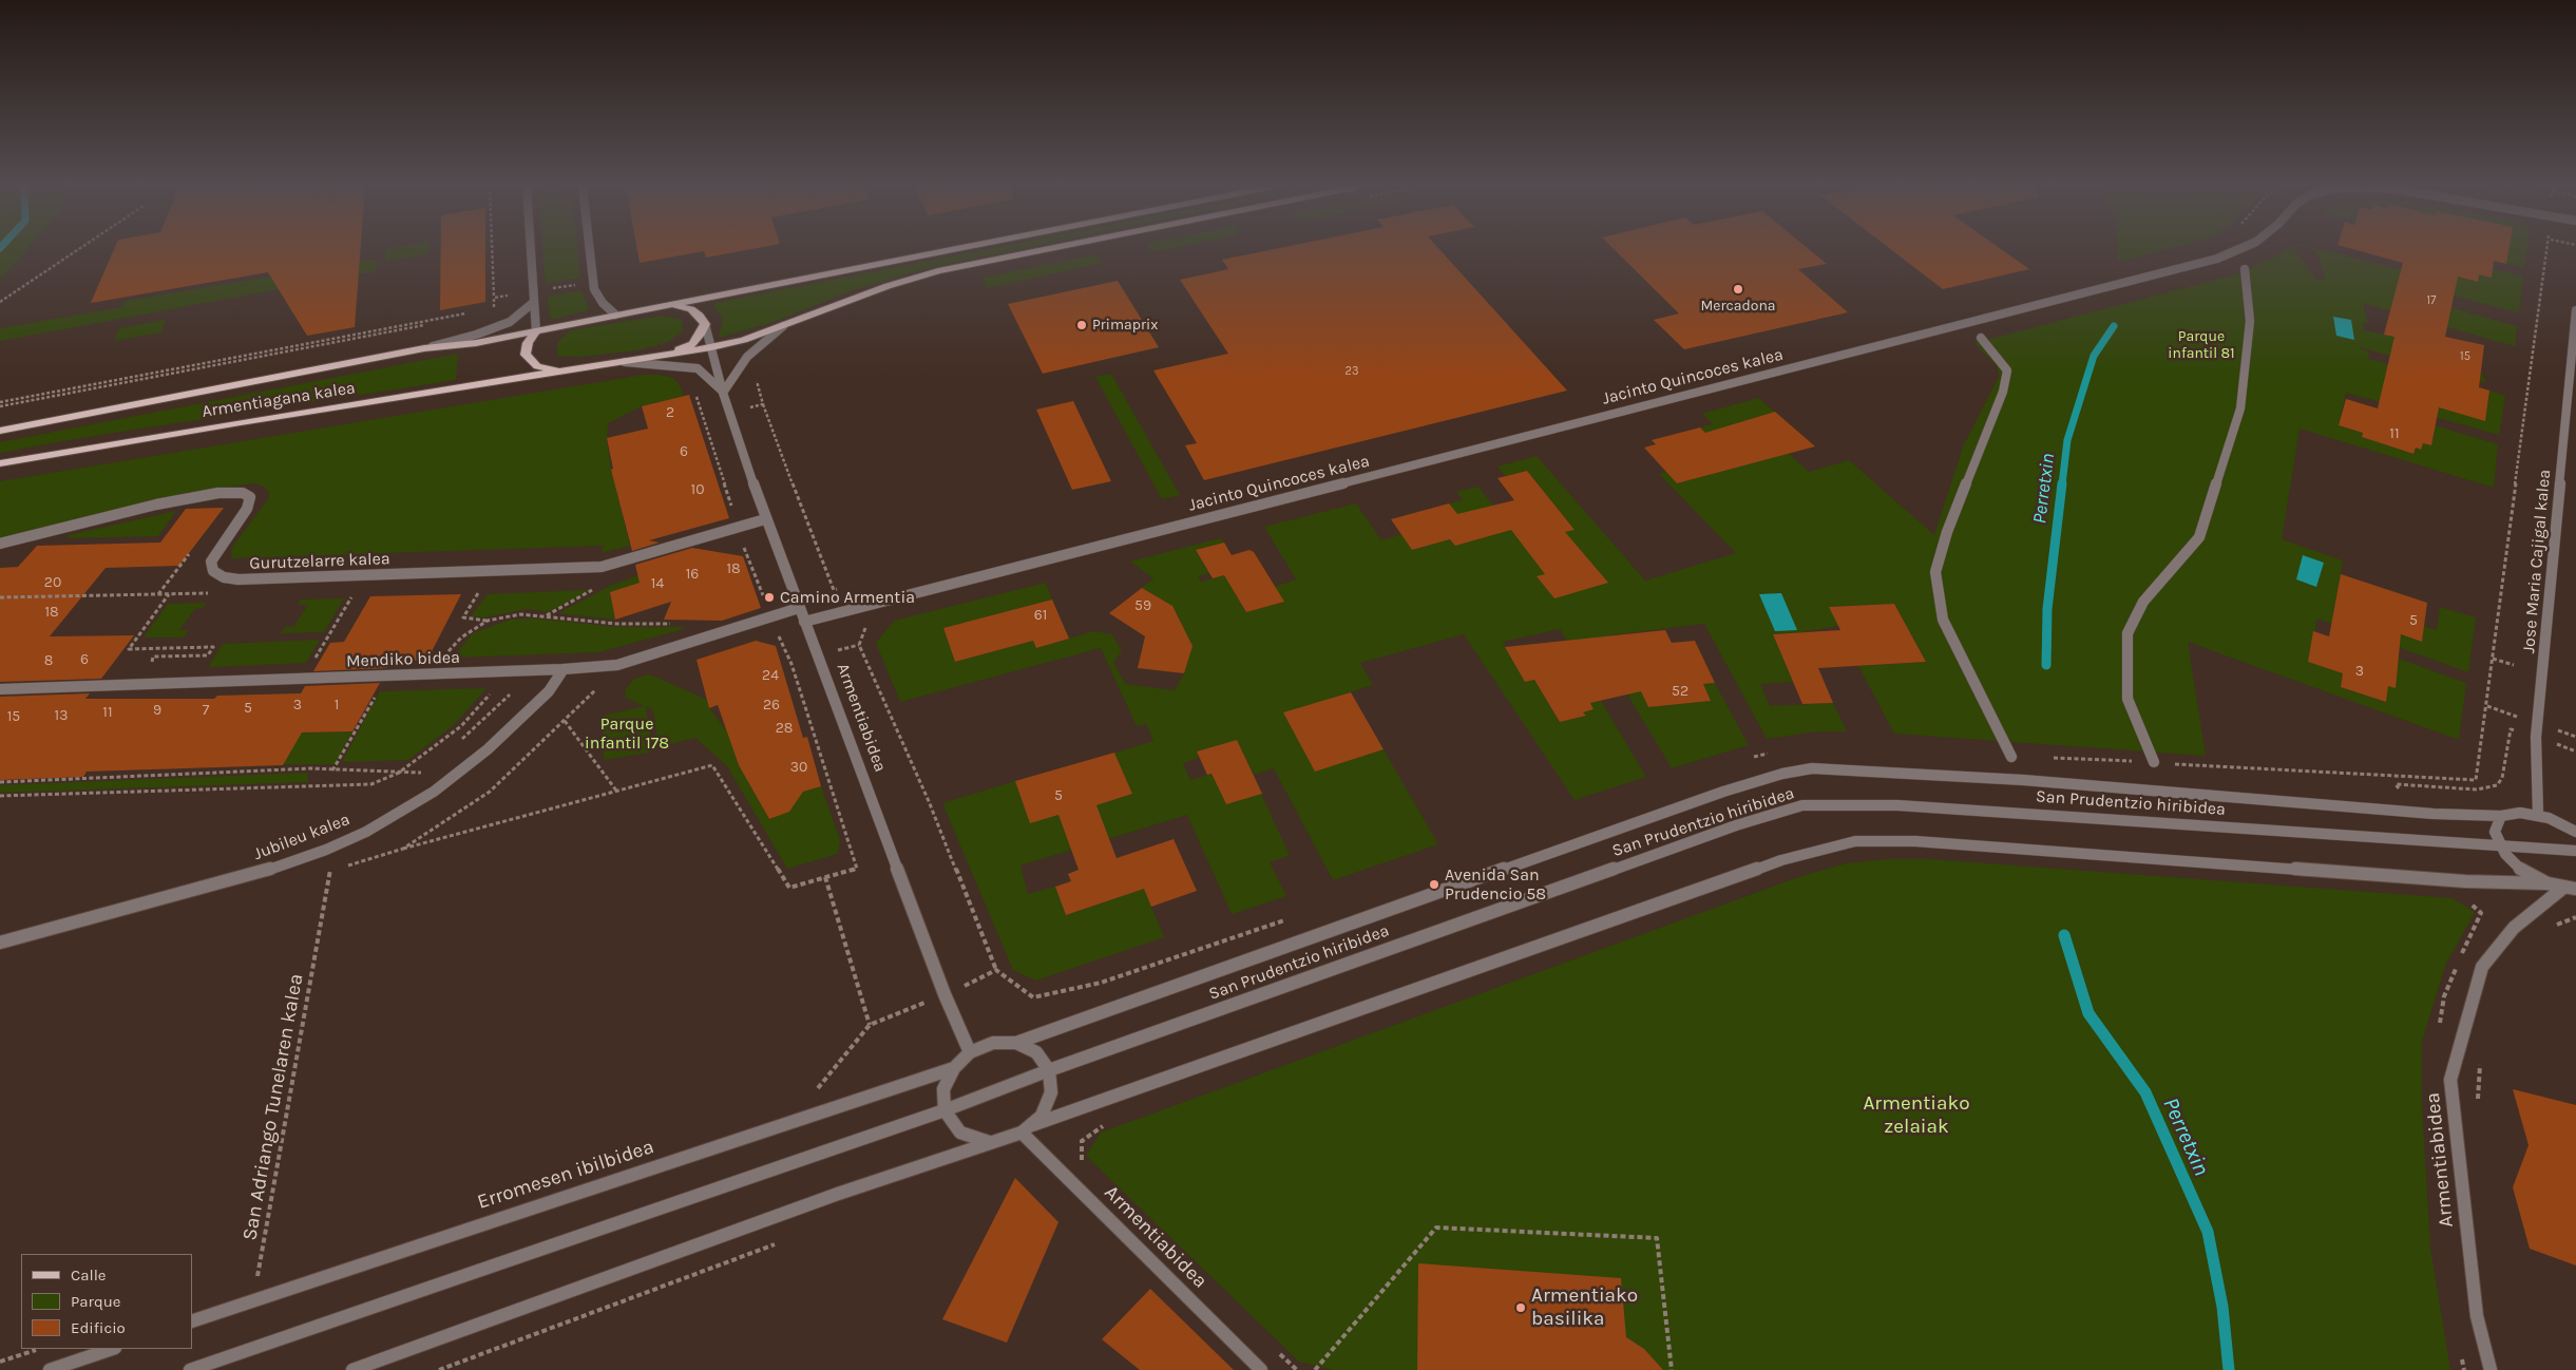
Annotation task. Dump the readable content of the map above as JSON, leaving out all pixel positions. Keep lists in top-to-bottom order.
{
  "streets": {
    "main road": ["Armentiagana kalea"],
    "street": [
      "Jacinto Quincoces kalea",
      "Gurutzelarre kalea",
      "Jose Maria Cajigal kalea",
      "Mendiko bidea",
      "Armentiabidea",
      "San Prudentzio hiribidea",
      "Jubileu kalea",
      "Erromesen ibilbidea"
    ],
    "path": ["San Adriango Tunelaren kalea"]
  },
  "crossings": [
    ["Jacinto Quincoces kalea", "Armentiabidea"],
    ["Armentiagana kalea", "Armentiabidea"],
    ["Gurutzelarre kalea", "Armentiabidea"],
    ["Jose Maria Cajigal kalea", "San Prudentzio hiribidea"],
    ["Mendiko bidea", "Armentiabidea"],
    ["Mendiko bidea", "Jubileu kalea"],
    ["Jubileu kalea", "San Adriango Tunelaren kalea"],
    ["San Adriango Tunelaren kalea", "Erromesen ibilbidea"]
  ],
  "water": ["Perretxin"],
  "parks": ["Parque infantil 81", "Parque infantil 178", "Armentiako zelaiak"],
  "places": [
    "Mercadona",
    "Primaprix",
    "Camino Armentia",
    "Avenida San Prudencio 58",
    "Armentiako basilika"
  ],
  "house_numbers": [
    "17",
    "15",
    "23",
    "2",
    "11",
    "6",
    "10",
    "18",
    "16",
    "20",
    "14",
    "59",
    "18",
    "61",
    "5",
    "6",
    "8",
    "3",
    "24",
    "52",
    "3",
    "1",
    "26",
    "5",
    "9",
    "7",
    "11",
    "13",
    "15",
    "28",
    "30",
    "5"
  ],
  "legend": ["Calle", "Parque", "Edificio"]
}
